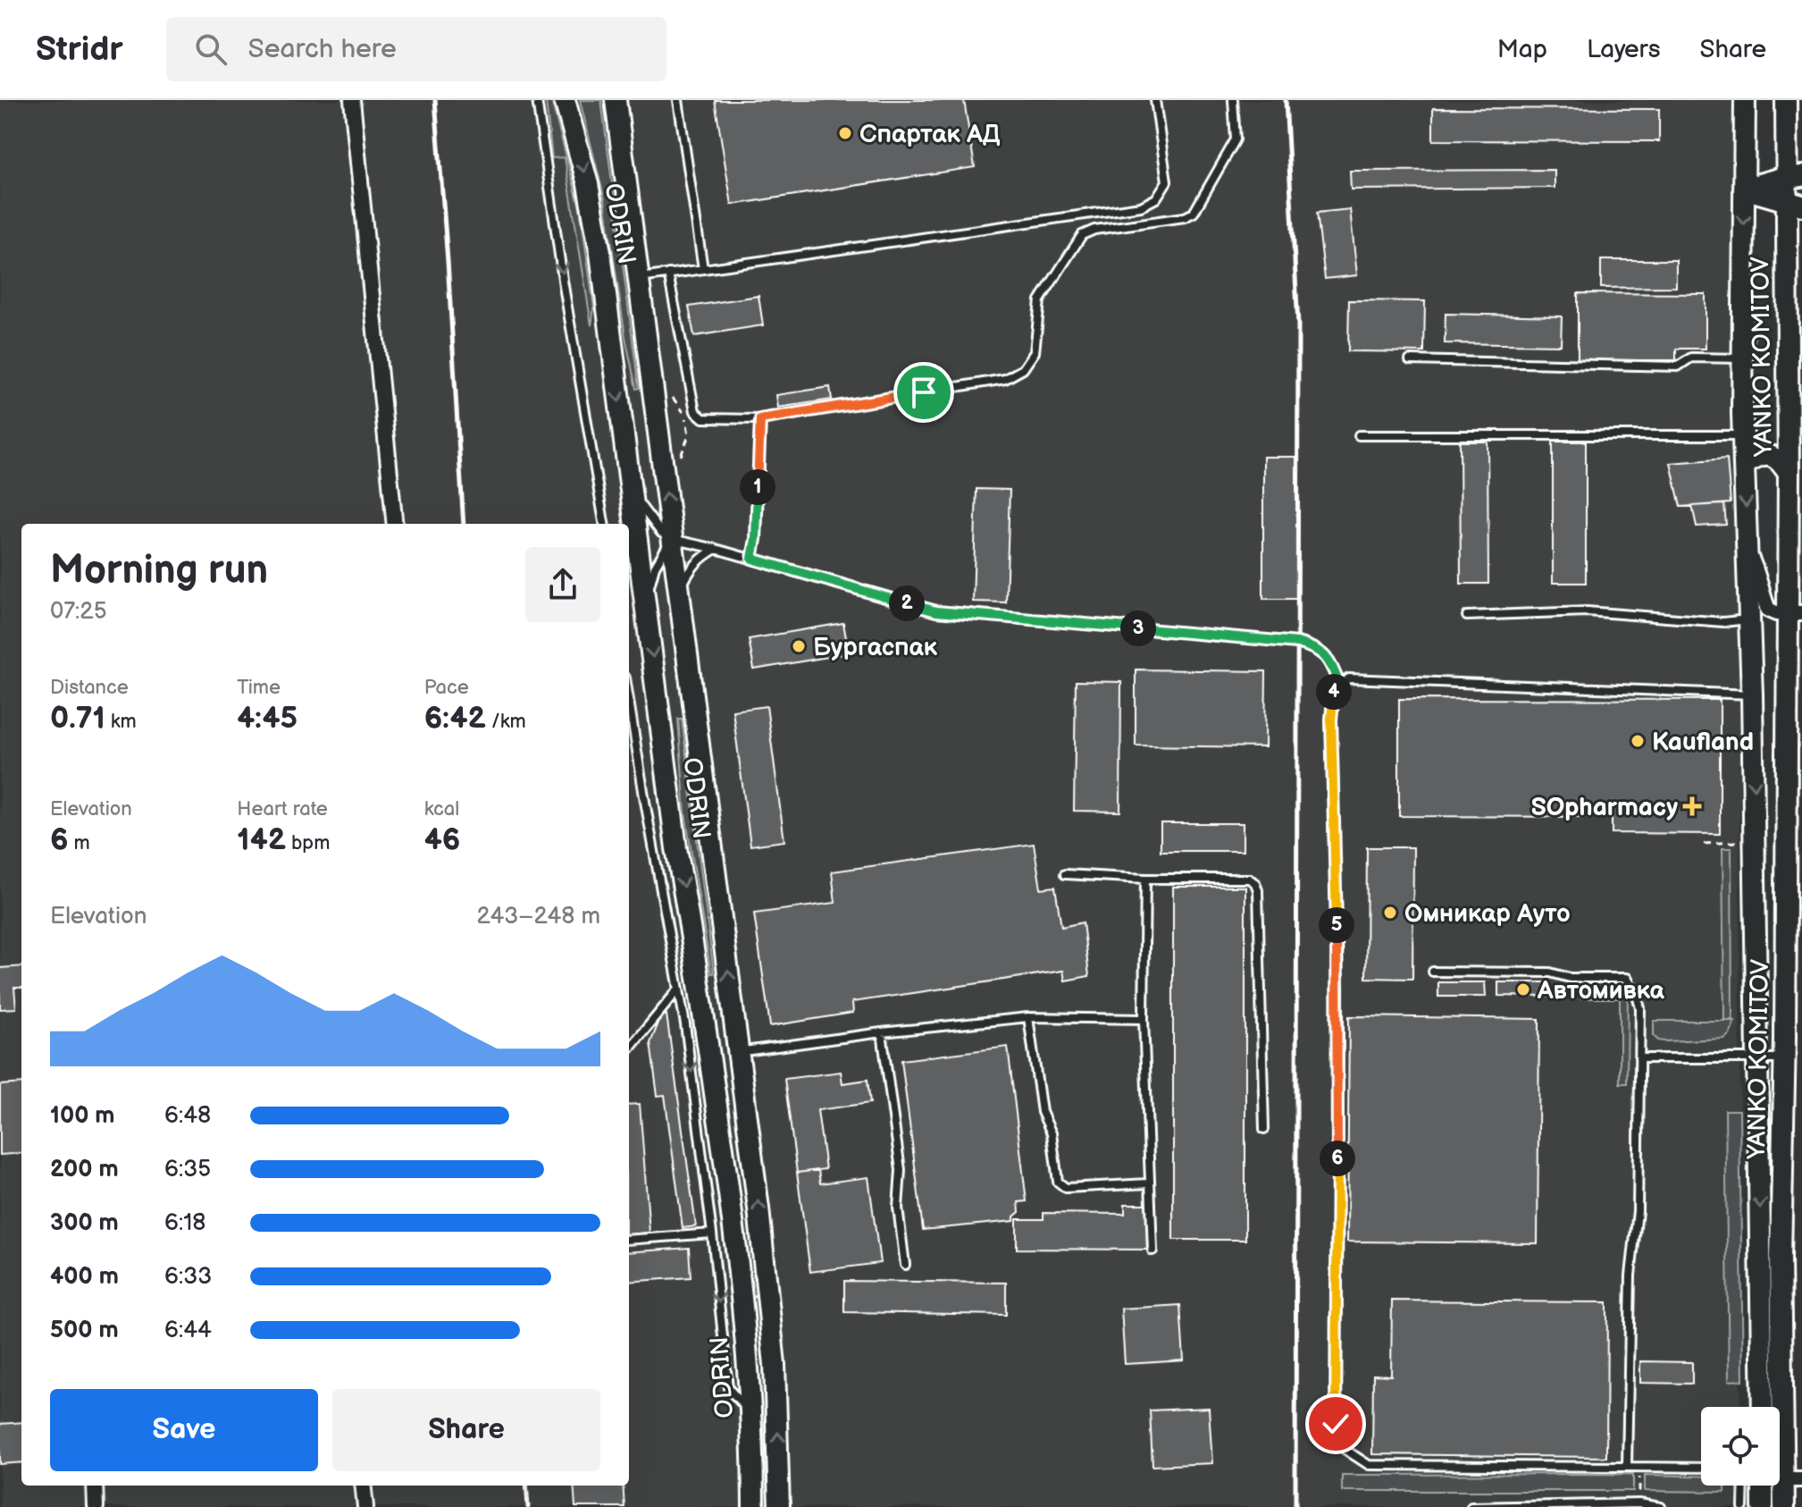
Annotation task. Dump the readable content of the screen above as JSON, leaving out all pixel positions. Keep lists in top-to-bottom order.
{
  "streets": {
    "main road": ["ODRIN", "YANKO KOMITOV"]
  },
  "places": {
    "other": [
      "Спартак АД",
      "Бургаспак",
      "Kaufland",
      "Омникар Ауто",
      "Автомивка"
    ],
    "health": ["SOpharmacy"]
  },
  "page": {
    "header": "Stridr",
    "search": "Search here",
    "nav": ["Map", "Layers", "Share"],
    "pins": [
      "1",
      "2",
      "3",
      "4",
      "5",
      "6"
    ],
    "heading": ["Morning run", "07:25"],
    "stats": [
      ["Distance", "0.71 km"],
      ["Time", "4:45"],
      ["Pace", "6:42 /km"],
      ["Elevation", "6 m"],
      ["Heart rate", "142 bpm"],
      ["kcal", "46"]
    ],
    "chart": ["Elevation", "243–248 m"],
    "list": [
      {
        "name": "100 m",
        "note": "6:48"
      },
      {
        "name": "200 m",
        "note": "6:35"
      },
      {
        "name": "300 m",
        "note": "6:18"
      },
      {
        "name": "400 m",
        "note": "6:33"
      },
      {
        "name": "500 m",
        "note": "6:44"
      }
    ],
    "buttons": ["Save", "Share"]
  }
}
